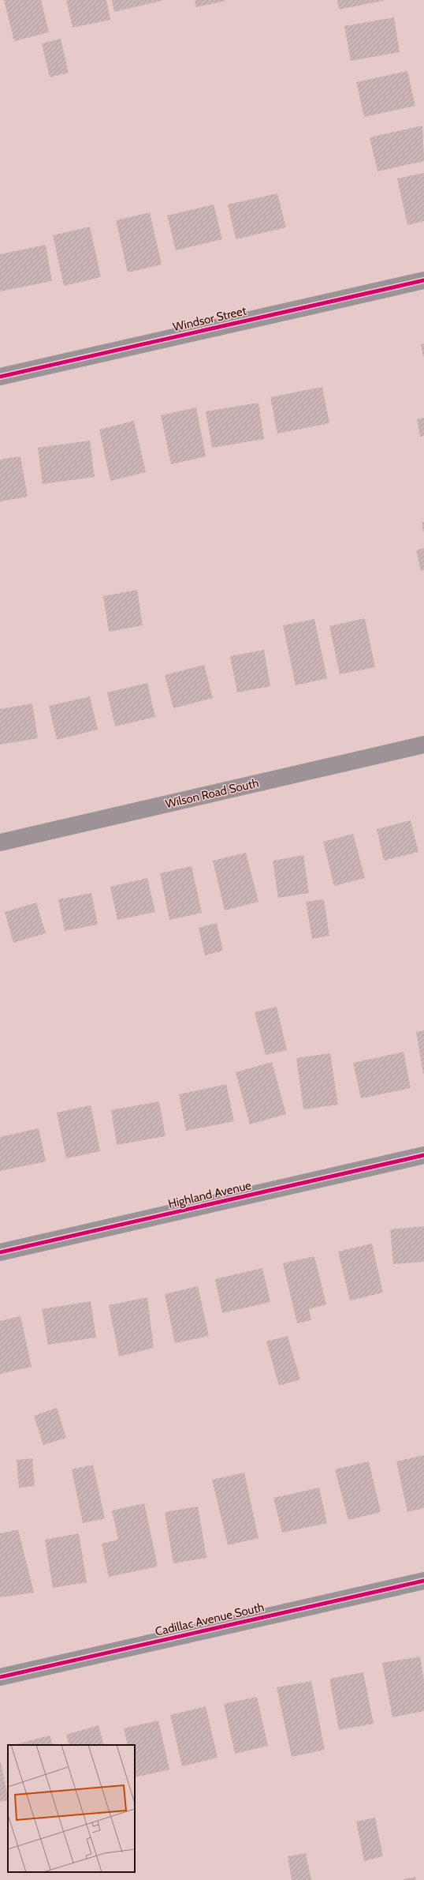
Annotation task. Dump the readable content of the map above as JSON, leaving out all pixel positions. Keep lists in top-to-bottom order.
{
  "streets": {
    "main road": ["Wilson Road South"],
    "street": ["Windsor Street", "Highland Avenue", "Cadillac Avenue South"]
  }
}
